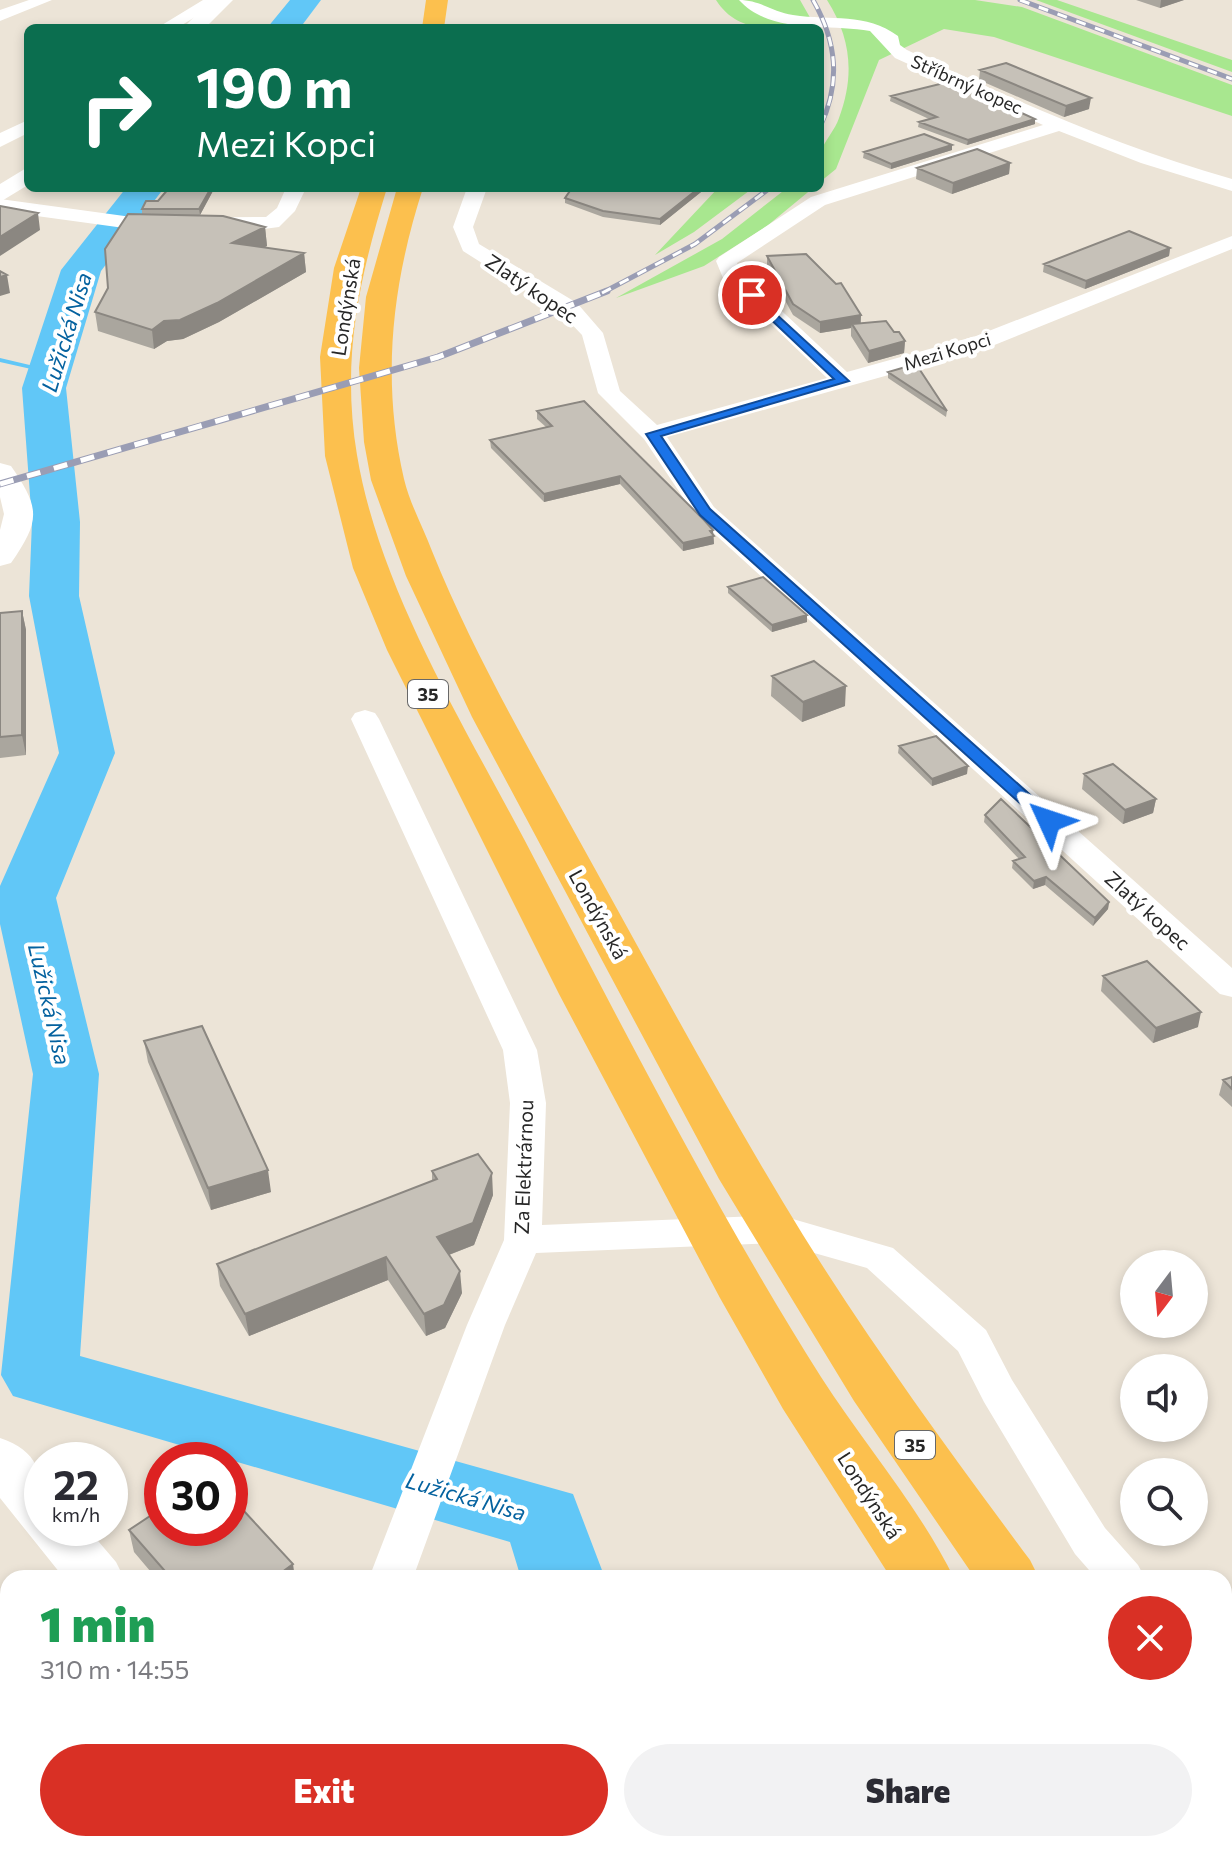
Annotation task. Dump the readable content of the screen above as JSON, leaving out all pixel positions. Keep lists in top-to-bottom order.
{
  "streets": {
    "highway": ["Londýnská", "35"],
    "street": [
      "Stříbrný kopec",
      "Zlatý kopec",
      "Mezi Kopci",
      "Za Elektrárnou"
    ]
  },
  "crossings": [
    ["Stříbrný kopec", "Mezi Kopci"],
    ["Zlatý kopec", "Mezi Kopci"]
  ],
  "water": ["Lužická Nisa"],
  "north": "bottom",
  "page": {
    "turn": ["190 m", "Mezi Kopci"],
    "speed": "22 km/h",
    "limit": "30",
    "heading": ["1 min", "310 m · 14:55"],
    "buttons": ["Exit", "Share"]
  }
}
